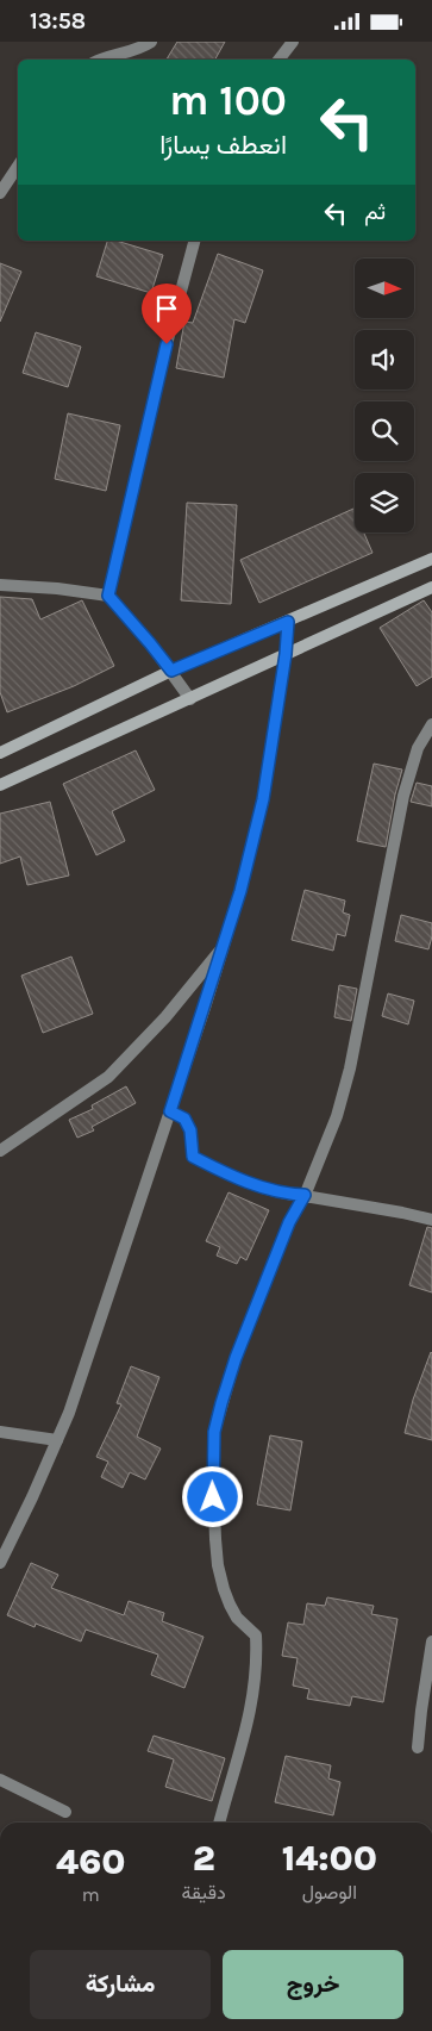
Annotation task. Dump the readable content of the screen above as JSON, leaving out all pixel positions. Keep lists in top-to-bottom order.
{
  "north": "right",
  "page": {
    "status": "13:58",
    "turn": ["100 m", "انعطف يسارًا"],
    "then": "ثم",
    "eta": [
      "14:00",
      "الوصول",
      "2",
      "دقيقة",
      "460",
      "m"
    ],
    "buttons": ["خروج", "مشاركة"]
  }
}
